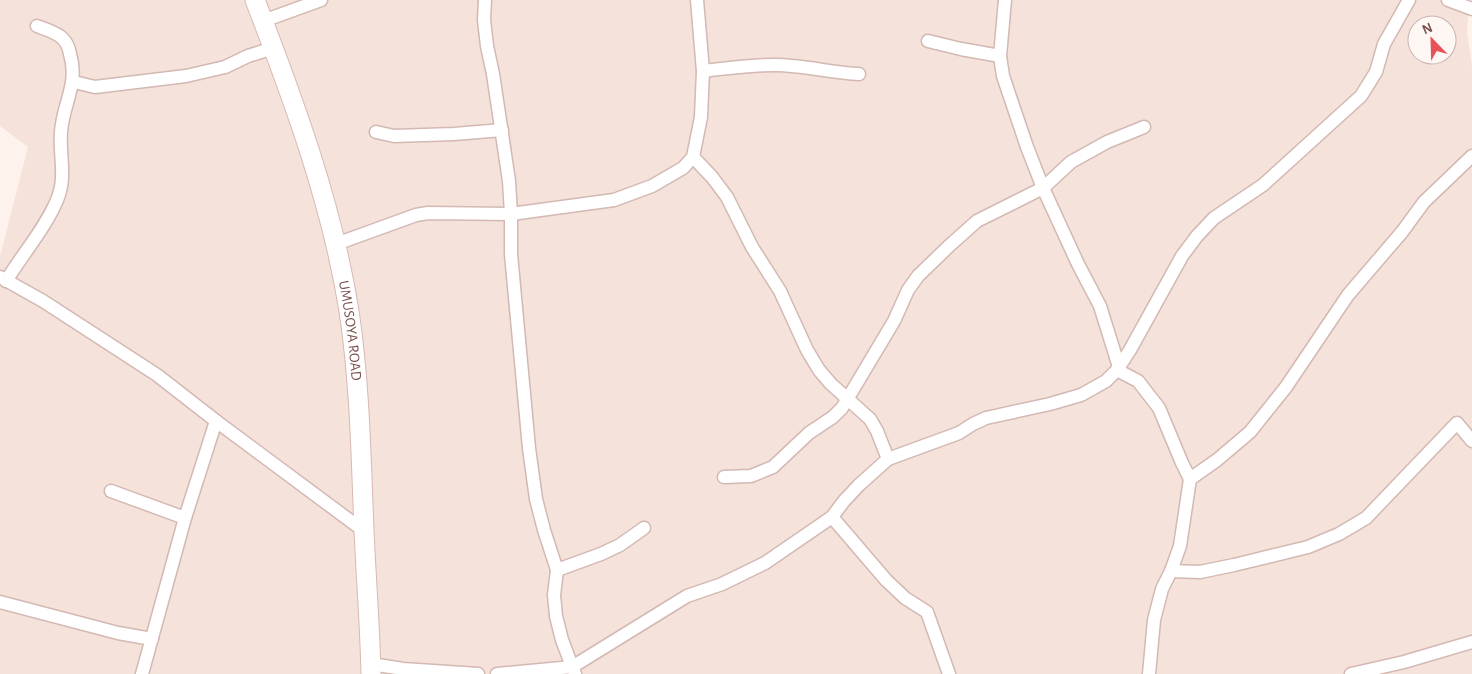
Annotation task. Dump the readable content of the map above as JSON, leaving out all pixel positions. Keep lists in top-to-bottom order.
{
  "streets": {
    "main road": ["UMUSOYA ROAD"]
  },
  "north": "top left"
}
